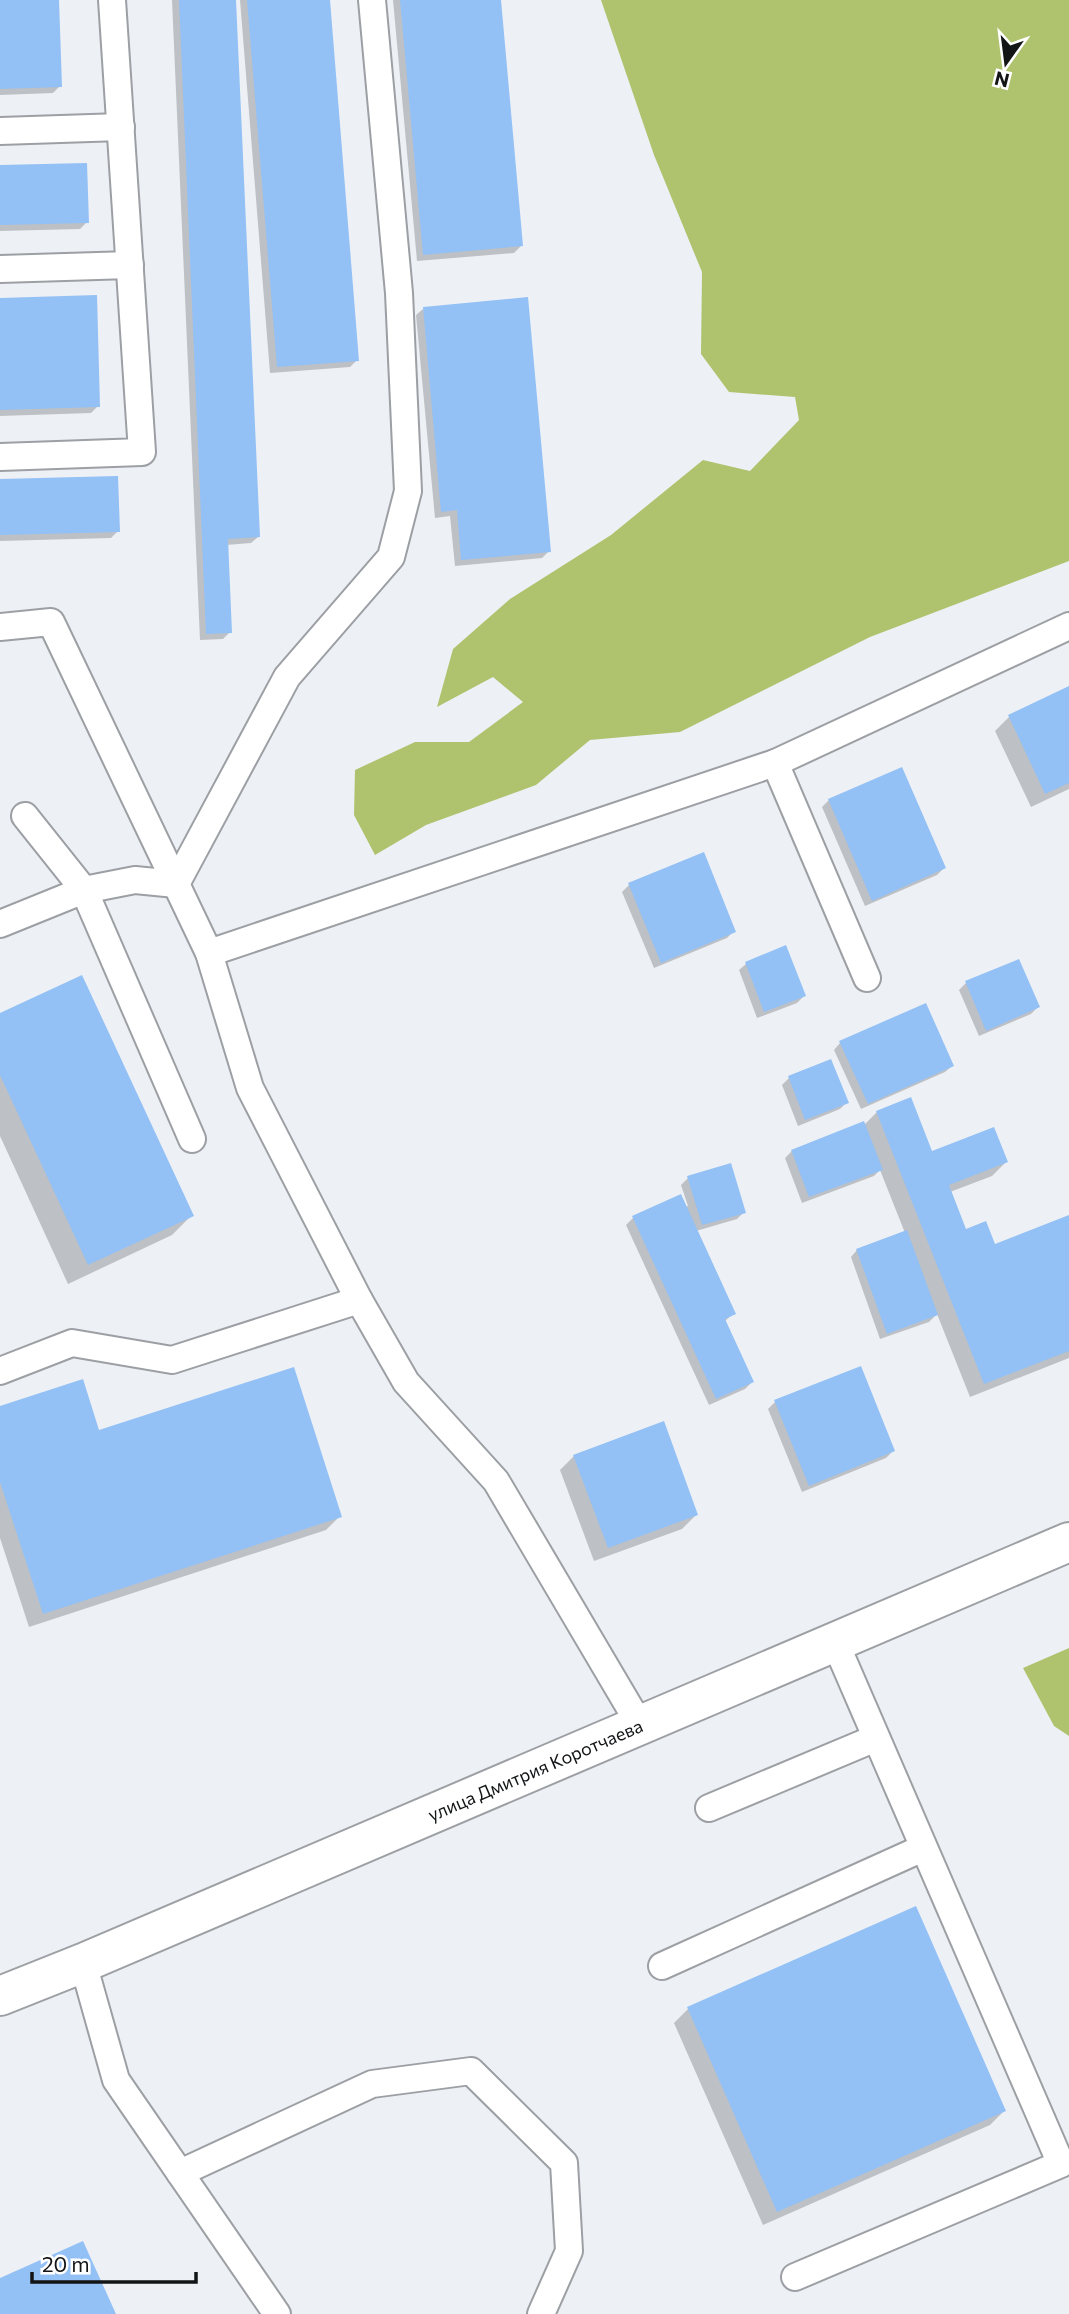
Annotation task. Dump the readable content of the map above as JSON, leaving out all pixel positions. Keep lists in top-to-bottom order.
{
  "streets": {
    "street": ["улица Дмитрия Коротчаева"]
  },
  "scale_bar": "20 m",
  "north": "bottom"
}
